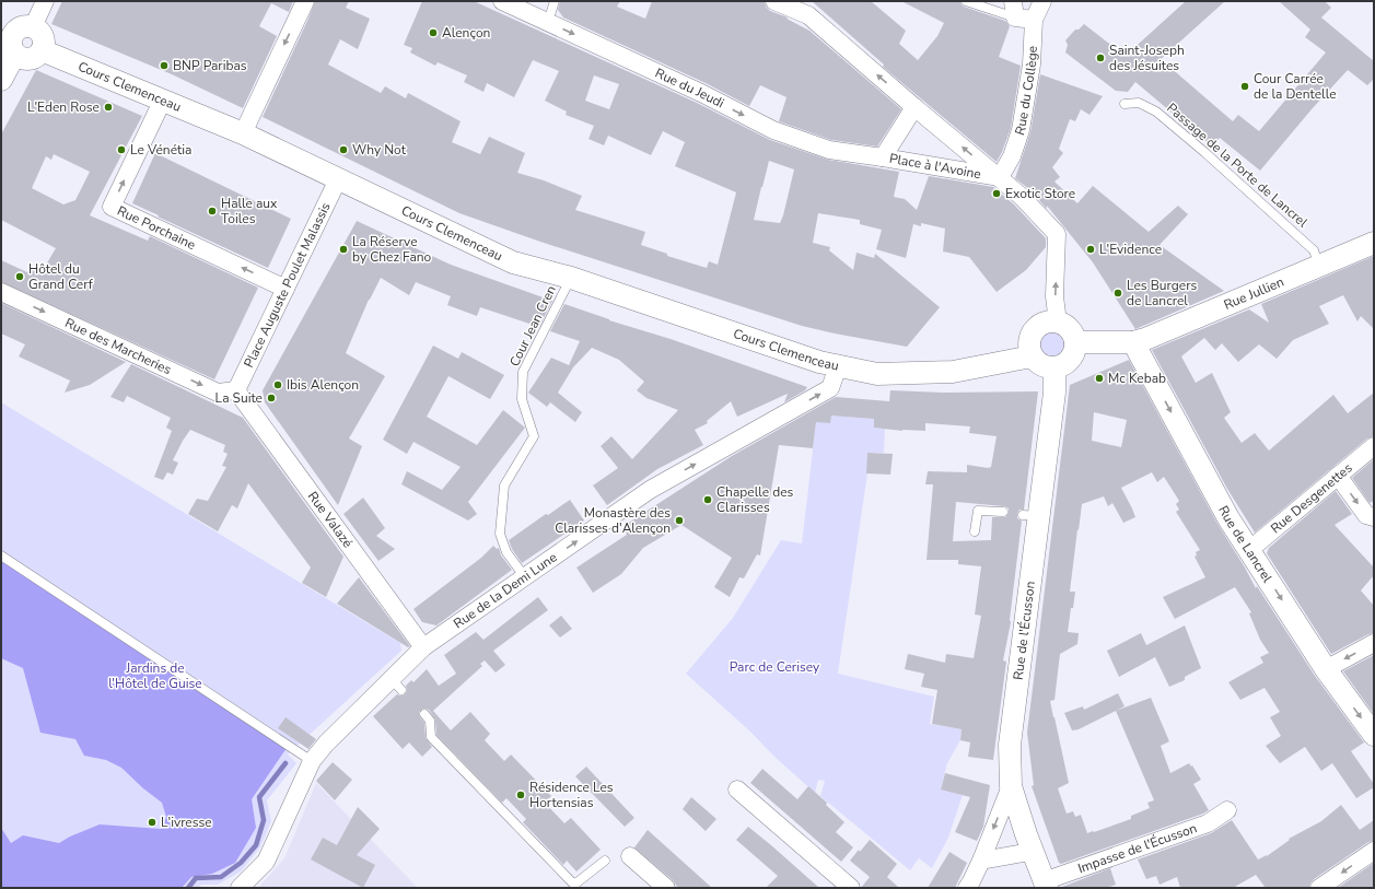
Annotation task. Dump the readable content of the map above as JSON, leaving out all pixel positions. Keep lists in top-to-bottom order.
{
  "streets": {
    "street": [
      "Cours Clemenceau",
      "Rue du Jeudi",
      "Rue du Collège",
      "Place à l'Avoine",
      "Rue Porchaine",
      "Place Auguste Poulet Malassis",
      "Rue Jullien",
      "Rue des Marcheries",
      "Rue Desgenettes",
      "Rue Valazé",
      "Rue de Lancrel",
      "Rue de la Demi Lune",
      "Rue de l'Écusson",
      "Impasse de l'Écusson"
    ],
    "lane": ["Passage de la Porte de Lancrel", "Cour Jean Cren"]
  },
  "crossings": [
    ["Cours Clemenceau", "Rue Porchaine"],
    ["Cours Clemenceau", "Place Auguste Poulet Malassis"],
    ["Cours Clemenceau", "Rue Jullien"],
    ["Cours Clemenceau", "Cour Jean Cren"],
    ["Cours Clemenceau", "Rue de la Demi Lune"],
    ["Cours Clemenceau", "Rue de l'Écusson"],
    ["Rue du Jeudi", "Place à l'Avoine"],
    ["Rue du Collège", "Place à l'Avoine"],
    ["Passage de la Porte de Lancrel", "Rue Jullien"],
    ["Rue Porchaine", "Place Auguste Poulet Malassis"],
    ["Place Auguste Poulet Malassis", "Rue des Marcheries"],
    ["Place Auguste Poulet Malassis", "Rue Valazé"],
    ["Rue Jullien", "Rue de Lancrel"],
    ["Rue Jullien", "Rue de l'Écusson"],
    ["Cour Jean Cren", "Rue de la Demi Lune"],
    ["Rue des Marcheries", "Rue Valazé"],
    ["Rue Desgenettes", "Rue de Lancrel"],
    ["Rue Valazé", "Rue de la Demi Lune"],
    ["Rue de l'Écusson", "Impasse de l'Écusson"]
  ],
  "one_way": [
    "Place à l'Avoine",
    "Rue des Marcheries",
    "Rue de Lancrel",
    "Rue de la Demi Lune"
  ],
  "parks": ["Parc de Cerisey", "Jardins de l'Hôtel de Guise"],
  "places": [
    "Alençon",
    "Saint-Joseph des Jésuites",
    "BNP Paribas",
    "Cour Carrée de la Dentelle",
    "L'Eden Rose",
    "Le Vénétia",
    "Why Not",
    "Exotic Store",
    "Halle aux Toiles",
    "La Réserve by Chez Fano",
    "L'Evidence",
    "Hôtel du Grand Cerf",
    "Les Burgers de Lancrel",
    "Mc Kebab",
    "Ibis Alençon",
    "La Suite",
    "Chapelle des Clarisses",
    "Monastère des Clarisses d'Alençon",
    "Résidence Les Hortensias",
    "L'ivresse"
  ]
}
